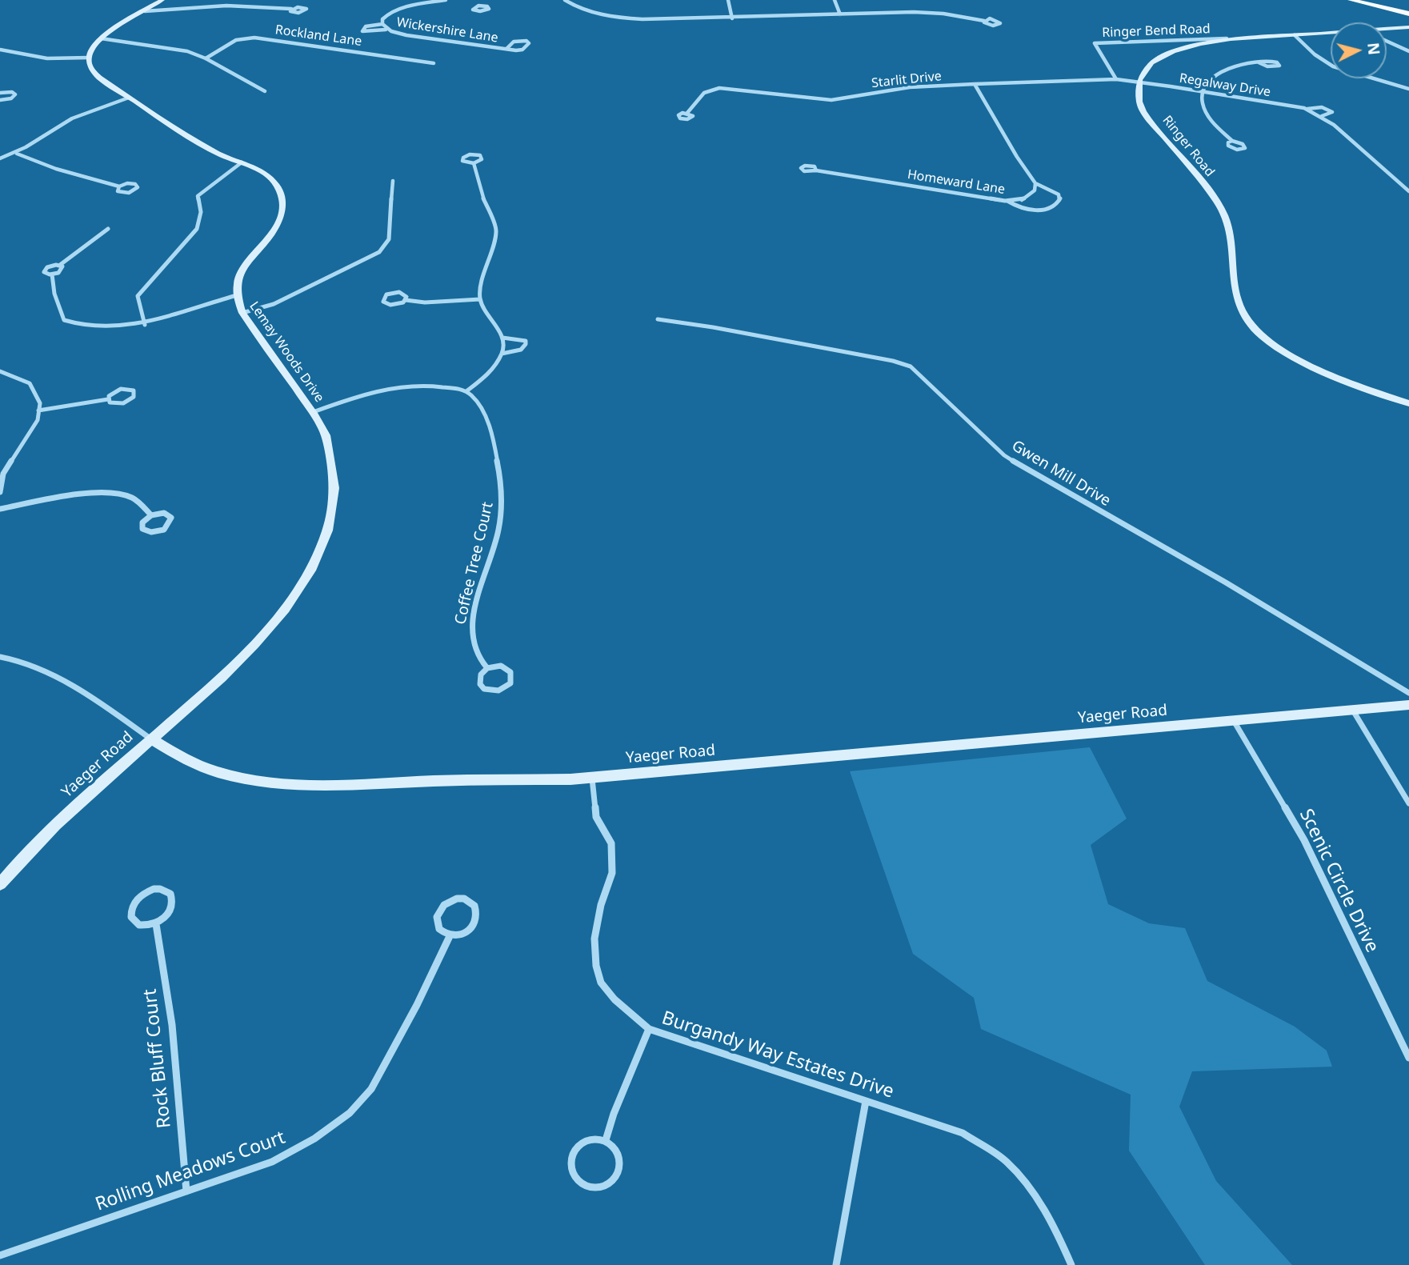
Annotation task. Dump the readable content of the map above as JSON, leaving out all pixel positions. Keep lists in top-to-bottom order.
{
  "streets": {
    "street": [
      "Wickershire Lane",
      "Ringer Bend Road",
      "Rockland Lane",
      "Starlit Drive",
      "Regalway Drive",
      "Ringer Road",
      "Homeward Lane",
      "Lemay Woods Drive",
      "Gwen Mill Drive",
      "Coffee Tree Court",
      "Yaeger Road",
      "Scenic Circle Drive",
      "Burgandy Way Estates Drive",
      "Rock Bluff Court",
      "Rolling Meadows Court"
    ]
  },
  "crossings": [
    ["Ringer Bend Road", "Starlit Drive"],
    ["Starlit Drive", "Regalway Drive"],
    ["Starlit Drive", "Ringer Road"],
    ["Regalway Drive", "Ringer Road"],
    ["Lemay Woods Drive", "Yaeger Road"],
    ["Yaeger Road", "Scenic Circle Drive"],
    ["Yaeger Road", "Burgandy Way Estates Drive"],
    ["Rock Bluff Court", "Rolling Meadows Court"]
  ],
  "north": "right"
}
